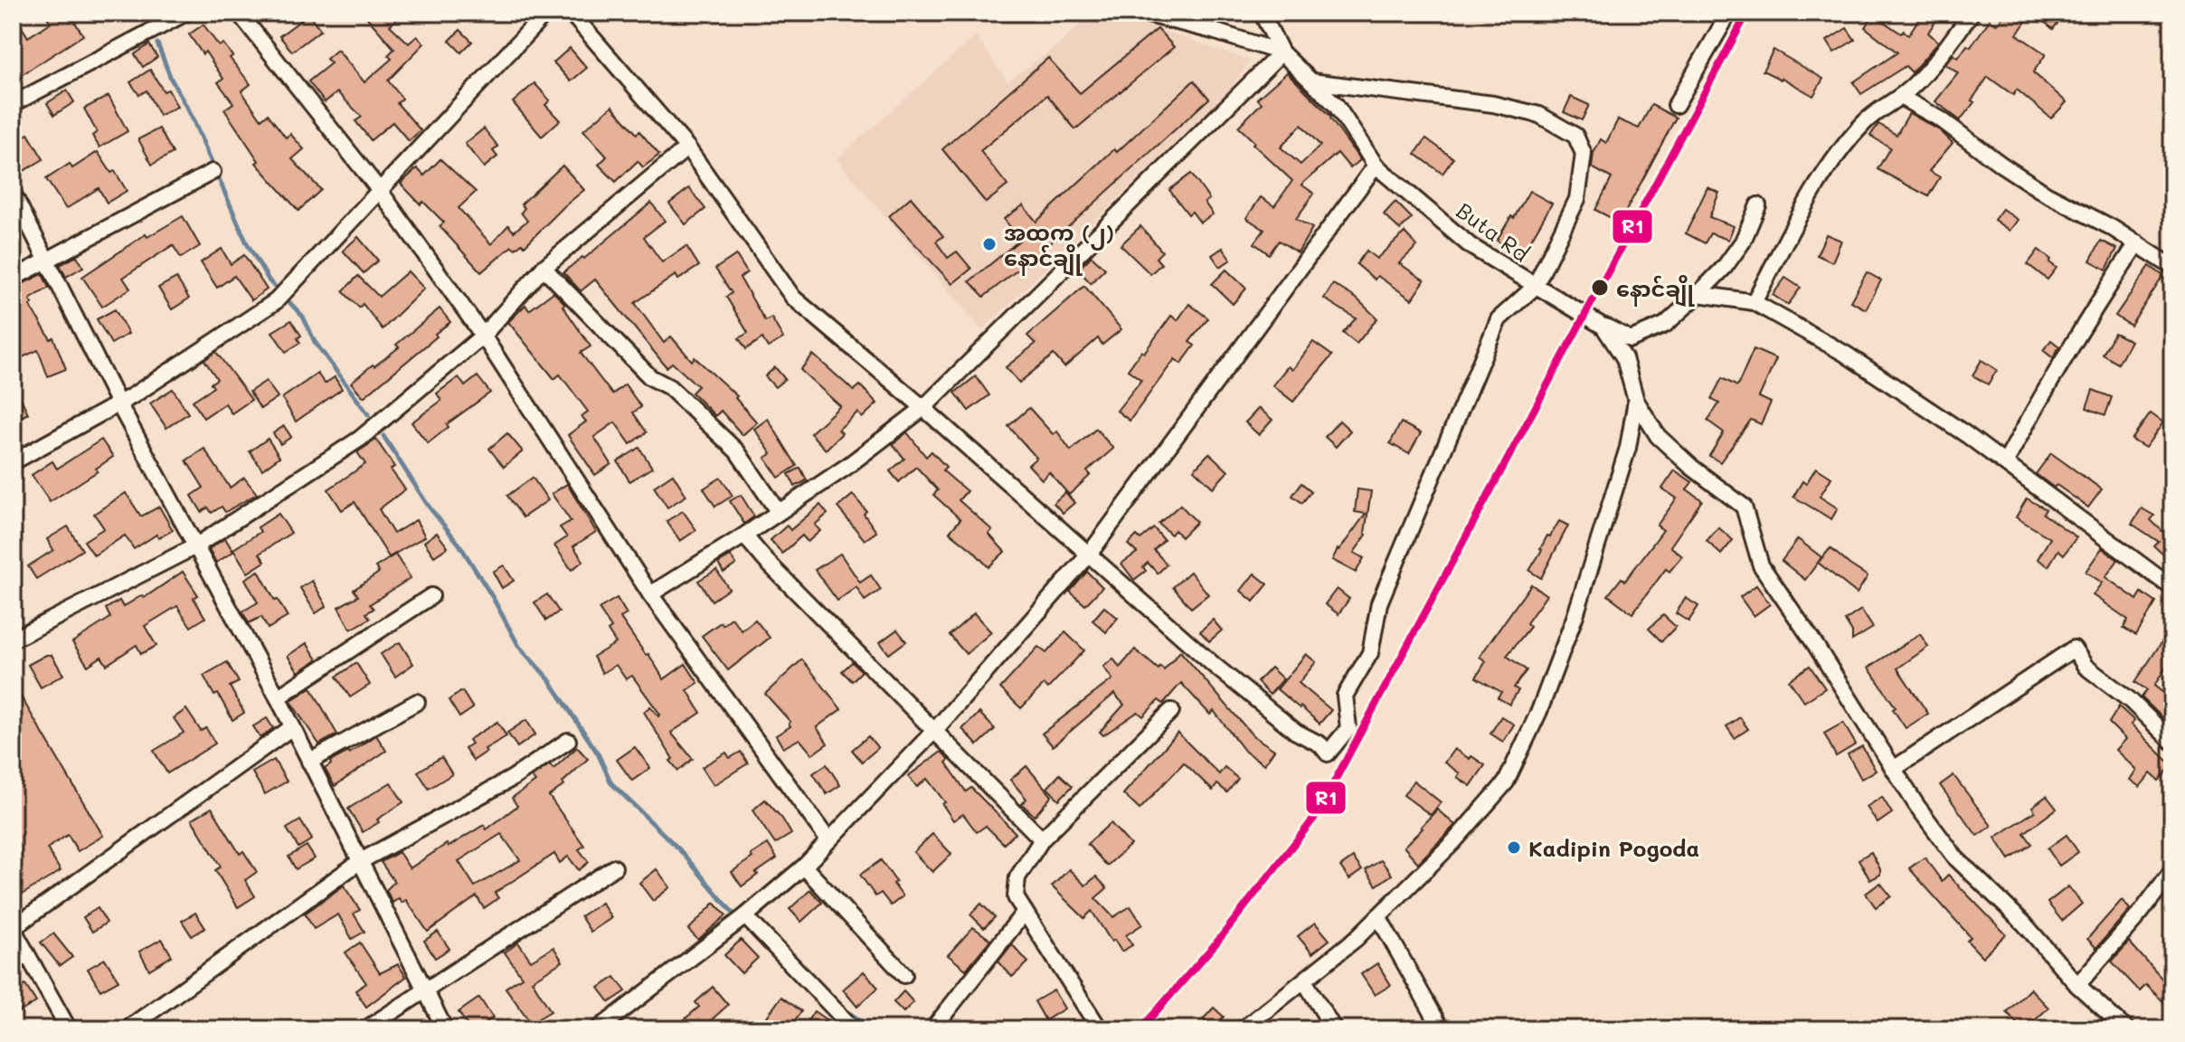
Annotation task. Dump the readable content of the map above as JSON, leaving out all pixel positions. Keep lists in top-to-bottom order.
{
  "streets": {
    "street": ["Buta Rd"]
  },
  "places": ["အထက (၂) နောင်ချို", "နောင်ချို", "Kadipin Pogoda"],
  "lines": ["transit line R1"]
}
